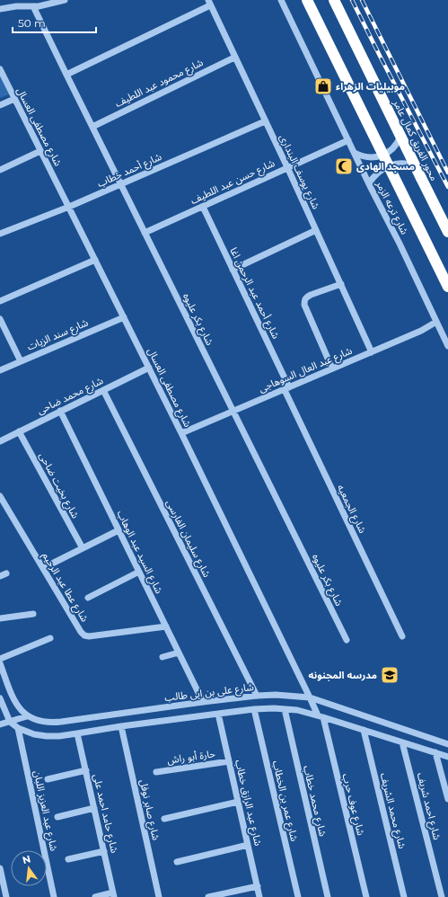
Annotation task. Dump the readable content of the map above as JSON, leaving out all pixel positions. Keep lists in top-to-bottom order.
{
  "streets": {
    "highway": ["محور الفريق كمال عامر"],
    "street": [
      "شارع محمود عبد اللطيف",
      "شارع مصطفى العسال",
      "شارع أحمد خطاب",
      "شارع يوسف البندارى",
      "شارع حسن عبد اللطيف",
      "شارع ترعه الزمر",
      "شارع أحمد عبد الرحمن اغا",
      "شارع بكر عليوه",
      "شارع سند الزيات",
      "شارع عبد العال السوهاجى",
      "شارع محمد ضاحى",
      "شارع بخيت ضاحى",
      "شارع الجمعيه",
      "شارع سليمان الفارسى",
      "شارع السيد عبد الوهاب",
      "شارع عطا عبد الرحيم",
      "شارع على بن ابى طالب",
      "حارة أبو راش",
      "شارع عمر بن الخطاب",
      "شارع محمد خطاب",
      "شارع عبد الرازق خطاب",
      "شارع عوف حرب",
      "شارع احمد شريف",
      "شارع صابر نوفل",
      "شارع عبد العزيز اللبان",
      "شارع محمد الشريف",
      "شارع حامد احمد على"
    ]
  },
  "crossings": [
    ["شارع محمود عبد اللطيف", "شارع يوسف البندارى"],
    ["شارع محمود عبد اللطيف", "شارع بكر عليوه"],
    ["شارع مصطفى العسال", "شارع أحمد خطاب"],
    ["شارع مصطفى العسال", "شارع سند الزيات"],
    ["شارع مصطفى العسال", "شارع عبد العال السوهاجى"],
    ["شارع مصطفى العسال", "شارع محمد ضاحى"],
    ["شارع مصطفى العسال", "شارع على بن ابى طالب"],
    ["شارع مصطفى العسال", "شارع عوف حرب"],
    ["شارع أحمد خطاب", "شارع يوسف البندارى"],
    ["شارع أحمد خطاب", "شارع بكر عليوه"],
    ["شارع يوسف البندارى", "شارع حسن عبد اللطيف"],
    ["شارع يوسف البندارى", "شارع عبد العال السوهاجى"],
    ["شارع حسن عبد اللطيف", "شارع ترعه الزمر"],
    ["شارع حسن عبد اللطيف", "شارع أحمد عبد الرحمن اغا"],
    ["شارع حسن عبد اللطيف", "شارع بكر عليوه"],
    ["شارع ترعه الزمر", "شارع عبد العال السوهاجى"],
    ["شارع أحمد عبد الرحمن اغا", "شارع عبد العال السوهاجى"],
    ["شارع أحمد عبد الرحمن اغا", "شارع الجمعيه"],
    ["شارع بكر عليوه", "شارع عبد العال السوهاجى"],
    ["شارع عبد العال السوهاجى", "شارع الجمعيه"],
    ["شارع محمد ضاحى", "شارع بخيت ضاحى"],
    ["شارع محمد ضاحى", "شارع سليمان الفارسى"],
    ["شارع محمد ضاحى", "شارع السيد عبد الوهاب"],
    ["شارع سليمان الفارسى", "شارع على بن ابى طالب"],
    ["شارع السيد عبد الوهاب", "شارع عطا عبد الرحيم"],
    ["شارع السيد عبد الوهاب", "شارع على بن ابى طالب"],
    ["حارة أبو راش", "شارع عبد الرازق خطاب"]
  ],
  "places": {
    "shop": ["موبيليات الزهراء"],
    "mosque": ["مسجد الهادى"],
    "school or university": ["مدرسه المجنونه"]
  },
  "scale_bar": "50 m",
  "north": "top"
}
